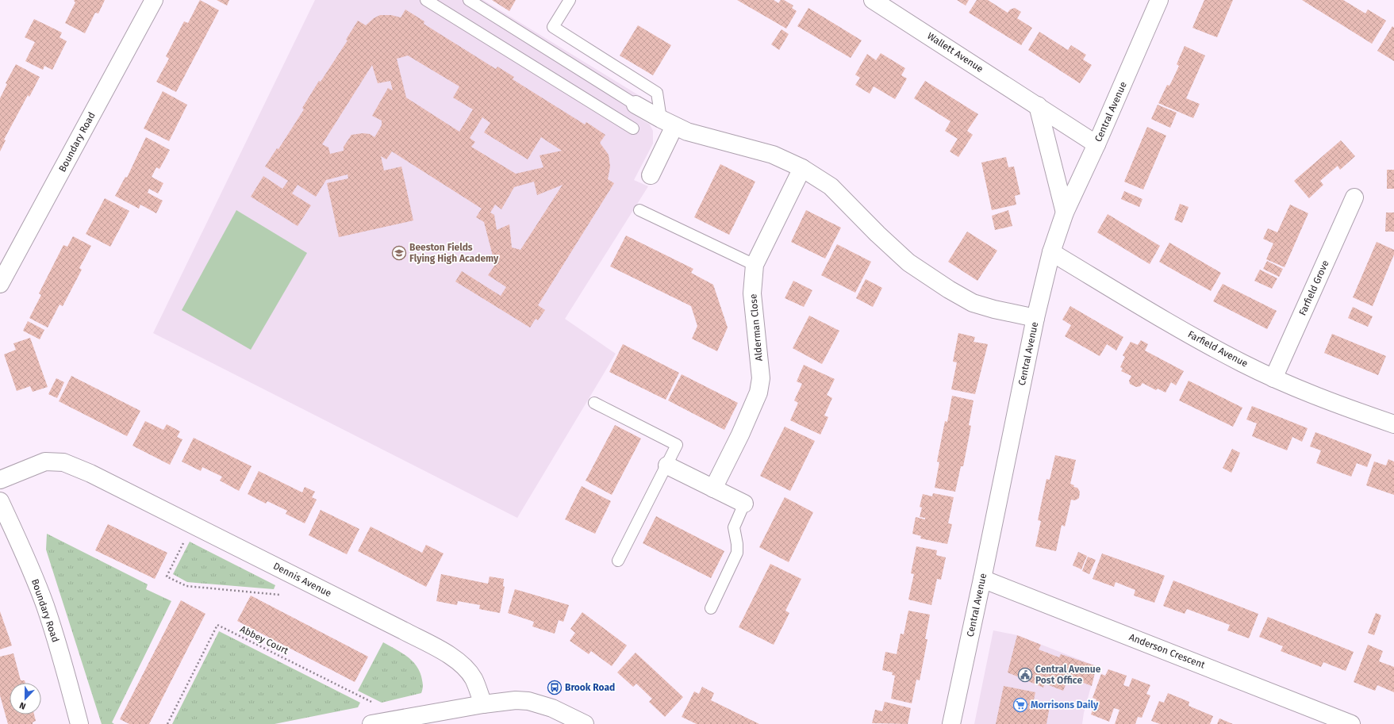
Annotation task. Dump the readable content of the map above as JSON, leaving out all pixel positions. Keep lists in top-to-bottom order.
{
  "streets": {
    "street": [
      "Wallett Avenue",
      "Central Avenue",
      "Boundary Road",
      "Farfield Grove",
      "Alderman Close",
      "Farfield Avenue",
      "Dennis Avenue",
      "Anderson Crescent"
    ],
    "path": ["Abbey Court"]
  },
  "crossings": [
    ["Wallett Avenue", "Central Avenue"],
    ["Central Avenue", "Farfield Avenue"],
    ["Central Avenue", "Anderson Crescent"],
    ["Farfield Grove", "Farfield Avenue"]
  ],
  "places": {
    "school or university": ["Beeston Fields Flying High Academy"],
    "public building": ["Central Avenue Post Office"],
    "bus stop": ["Brook Road"],
    "supermarket": ["Morrisons Daily"]
  },
  "north": "bottom"
}
